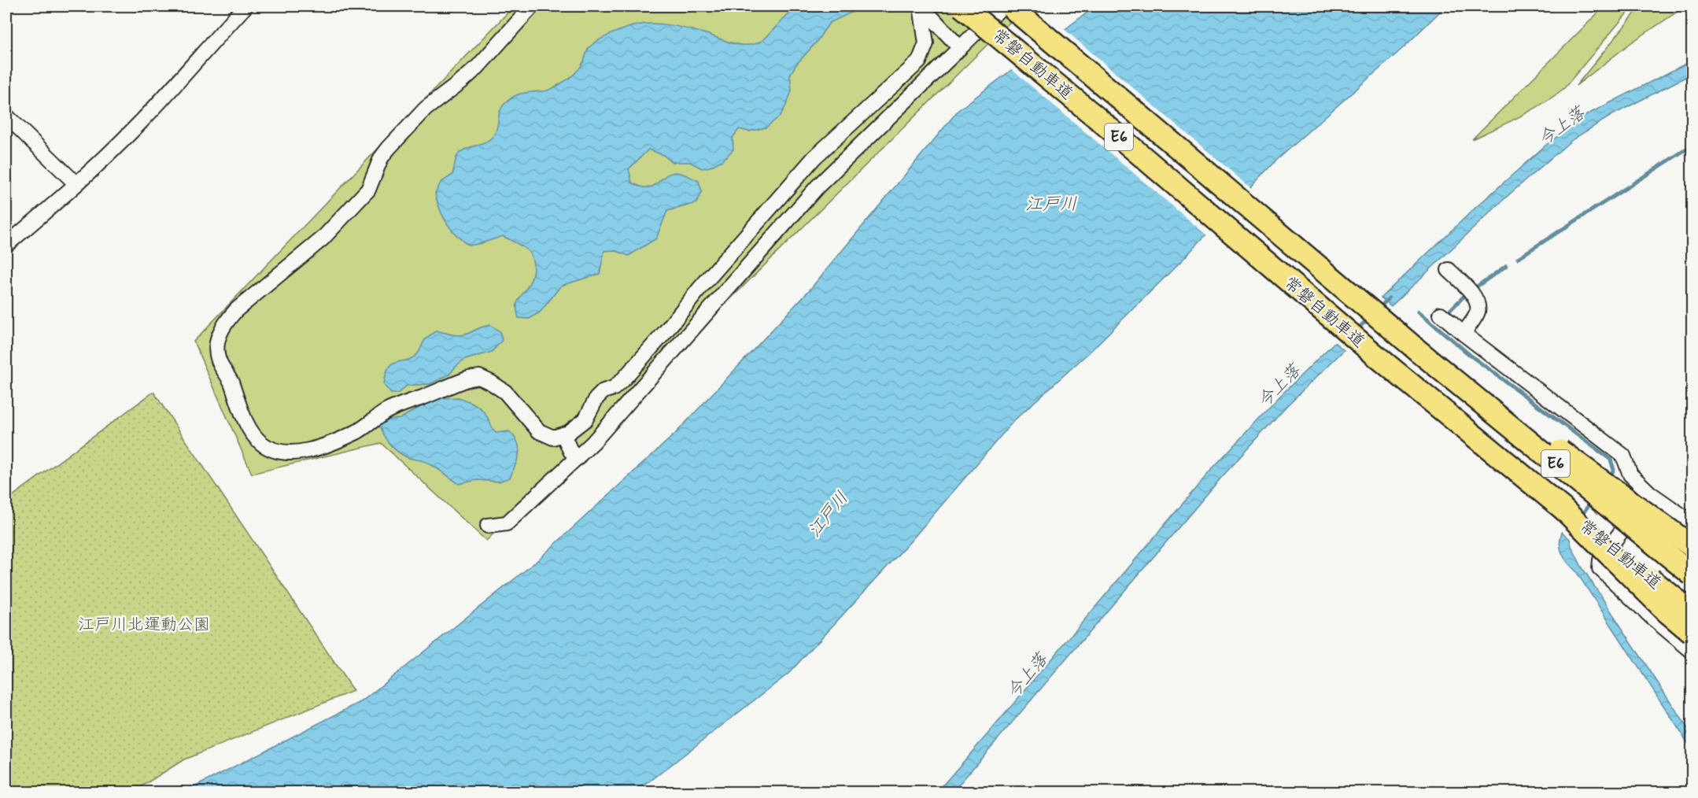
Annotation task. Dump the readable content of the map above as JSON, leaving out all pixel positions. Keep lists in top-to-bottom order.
{
  "streets": {
    "highway": ["常磐自動車道", "E6"]
  },
  "water": ["今上落", "江戸川"],
  "parks": ["江戸川北運動公園"]
}
